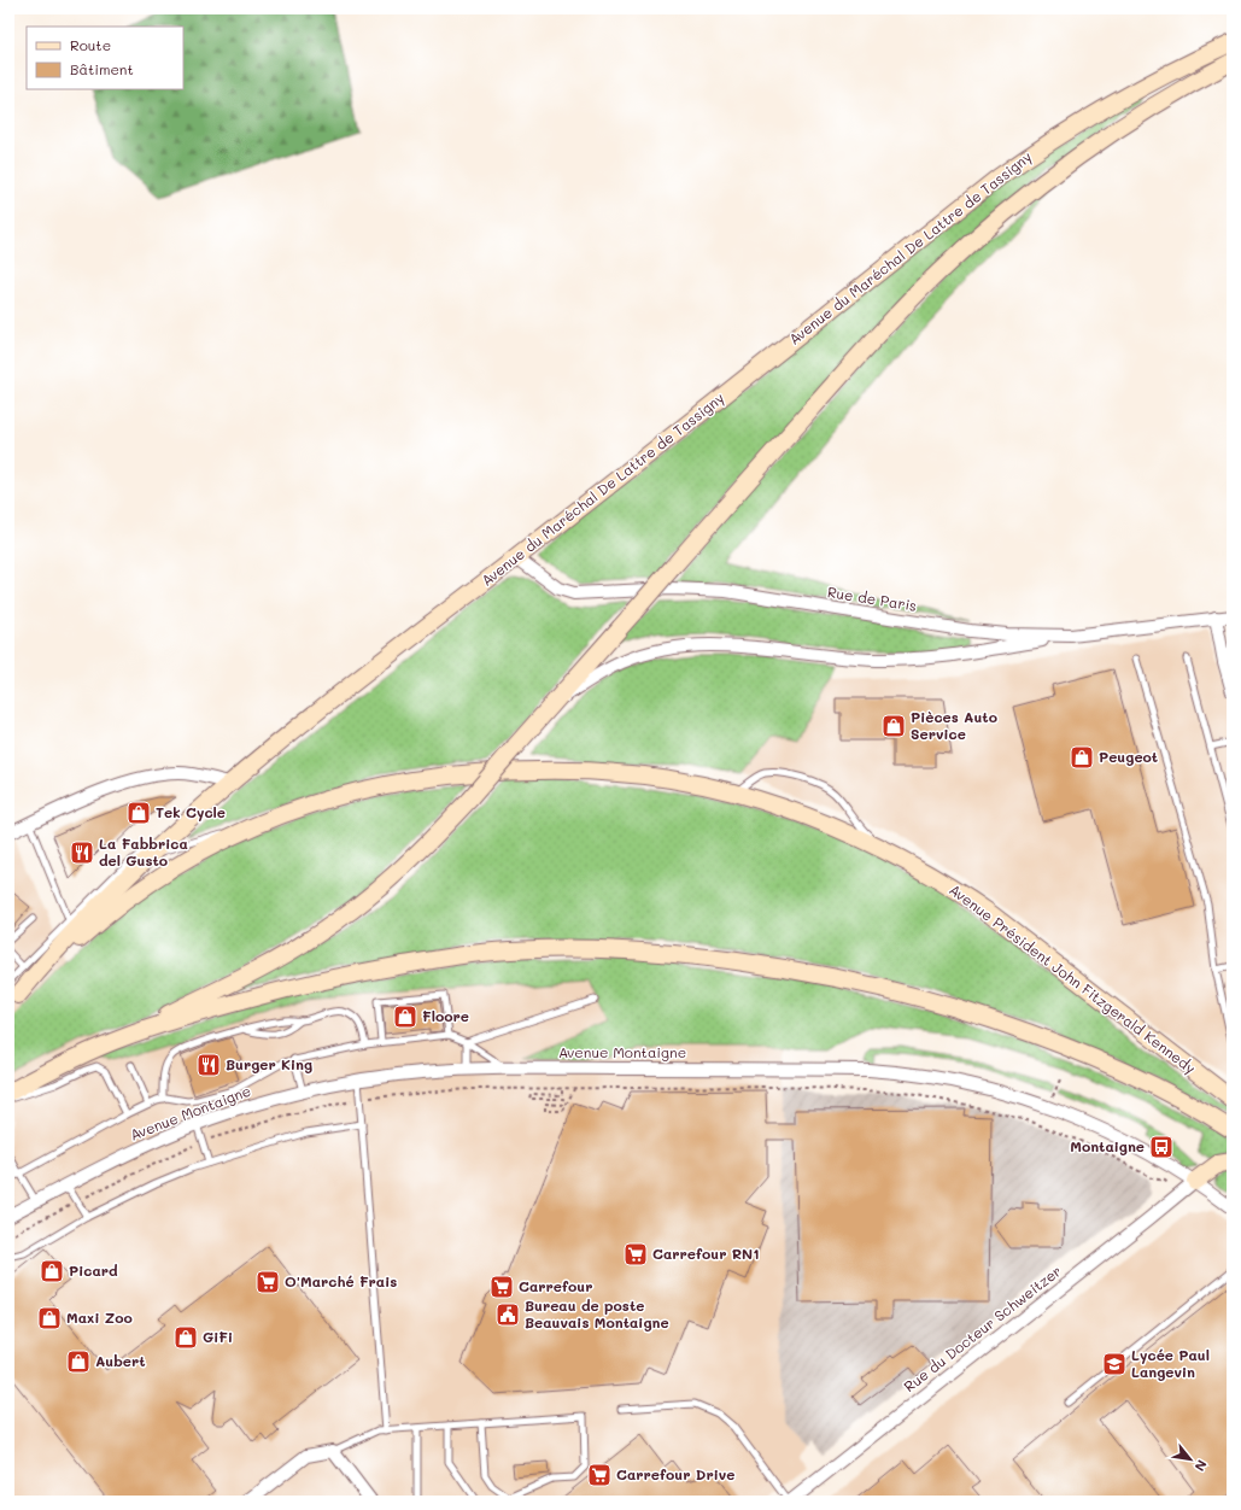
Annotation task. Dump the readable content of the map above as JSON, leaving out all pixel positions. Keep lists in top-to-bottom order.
{
  "streets": {
    "main road": ["Avenue du Maréchal De Lattre de Tassigny", "Avenue Président John Fitzgerald Kennedy"],
    "street": ["Rue de Paris", "Avenue Montaigne", "Rue du Docteur Schweitzer"]
  },
  "crossings": [
    ["Avenue du Maréchal De Lattre de Tassigny", "Rue de Paris"],
    ["Avenue du Maréchal De Lattre de Tassigny", "Avenue Président John Fitzgerald Kennedy"],
    ["Avenue Montaigne", "Rue du Docteur Schweitzer"]
  ],
  "places": {
    "shop": [
      "Pièces Auto Service",
      "Peugeot",
      "Tek Cycle",
      "Floore",
      "Picard",
      "Maxi Zoo",
      "GiFi",
      "Aubert"
    ],
    "restaurant": ["La Fabbrica del Gusto", "Burger King"],
    "bus stop": ["Montaigne"],
    "supermarket": [
      "Carrefour RN1",
      "O'Marché Frais",
      "Carrefour",
      "Carrefour Drive"
    ],
    "public building": ["Bureau de poste Beauvais Montaigne"],
    "school or university": ["Lycée Paul Langevin"]
  },
  "legend": ["Route", "Bâtiment"],
  "north": "bottom right"
}
